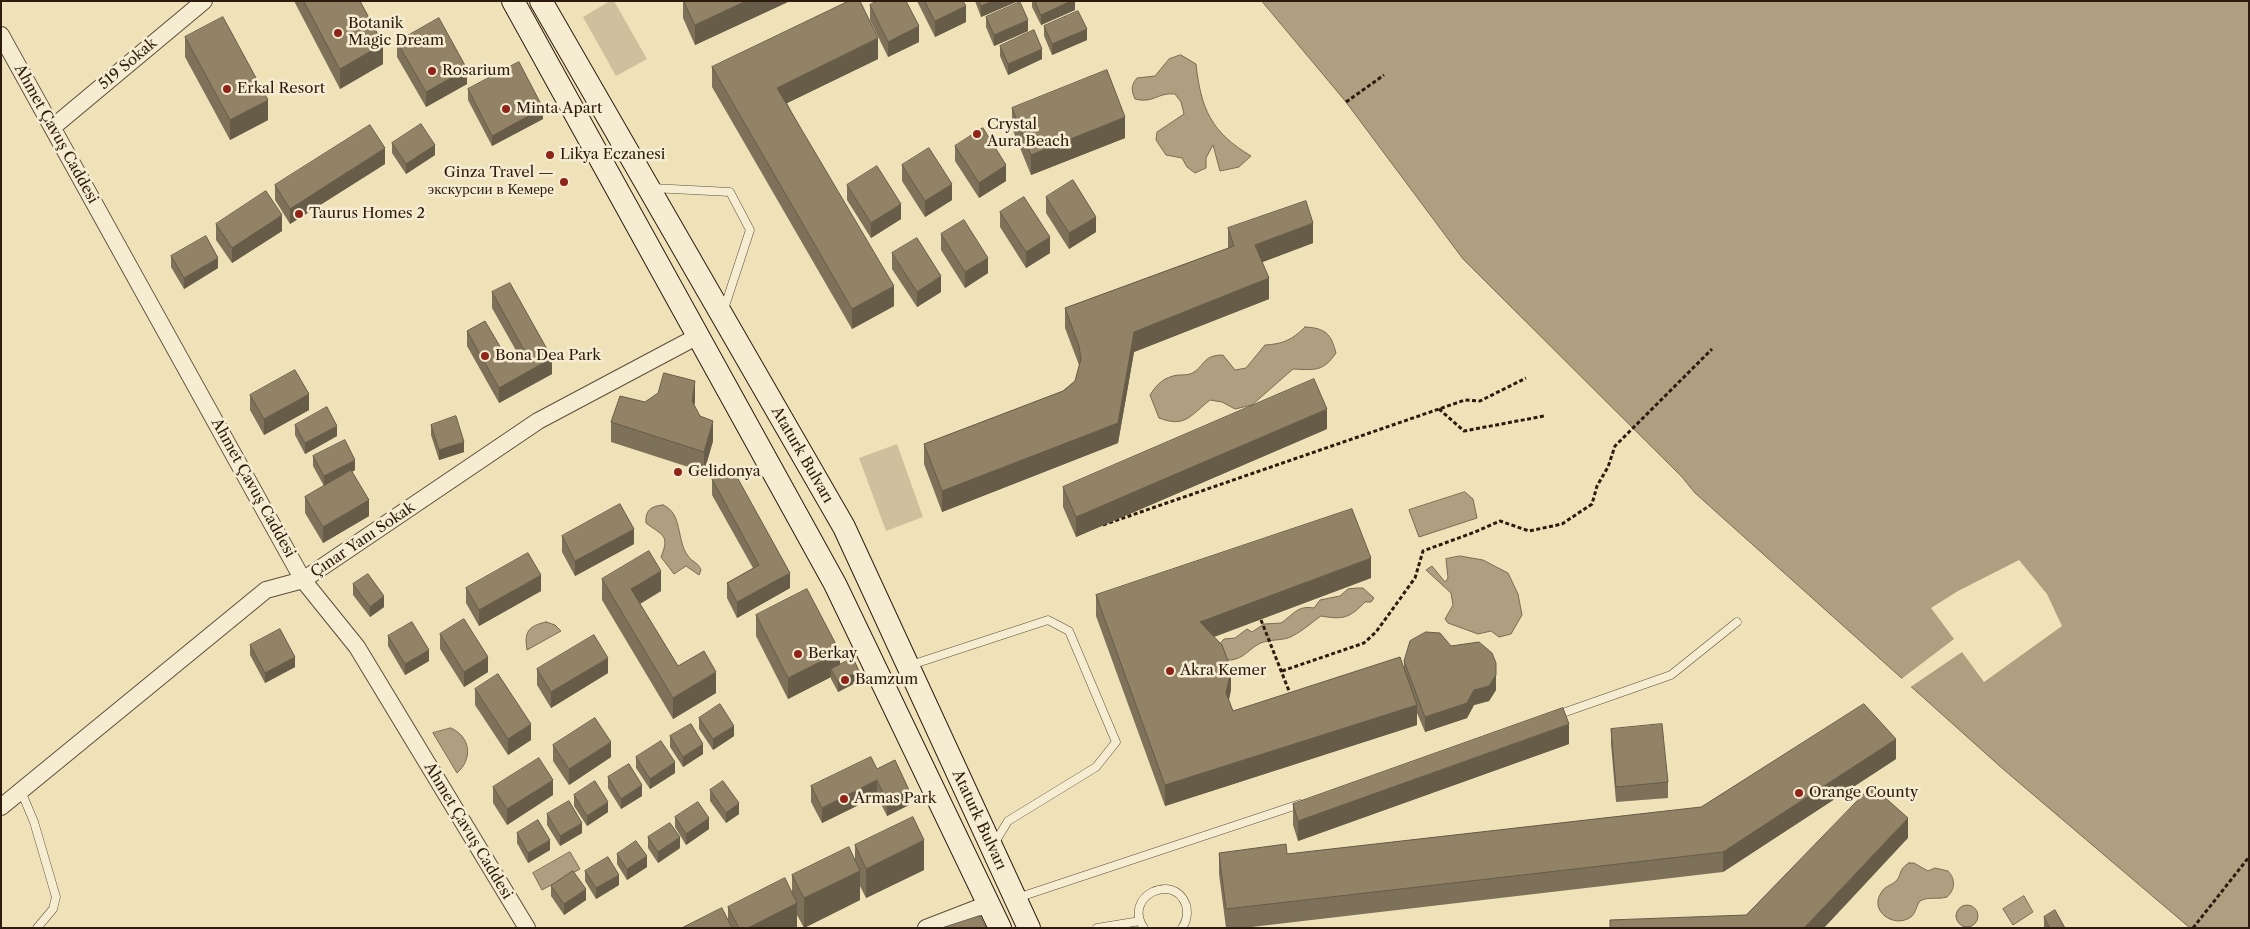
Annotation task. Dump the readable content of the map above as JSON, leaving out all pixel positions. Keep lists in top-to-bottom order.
{
  "streets": {
    "main road": ["Ataturk Bulvarı"],
    "street": ["519 Sokak", "Ahmet Çavuş Caddesi", "Çınar Yanı Sokak"]
  },
  "crossings": [
    ["519 Sokak", "Ahmet Çavuş Caddesi"],
    ["Ahmet Çavuş Caddesi", "Çınar Yanı Sokak"],
    ["Ataturk Bulvarı", "Çınar Yanı Sokak"]
  ],
  "places": [
    "Botanik Magic Dream",
    "Rosarium",
    "Erkal Resort",
    "Minta Apart",
    "Crystal Aura Beach",
    "Likya Eczanesi",
    "Ginza Travel — экскурсии в Кемере",
    "Taurus Homes 2",
    "Bona Dea Park",
    "Gelidonya",
    "Berkay",
    "Akra Kemer",
    "Bamzum",
    "Orange County",
    "Armas Park"
  ]
}
